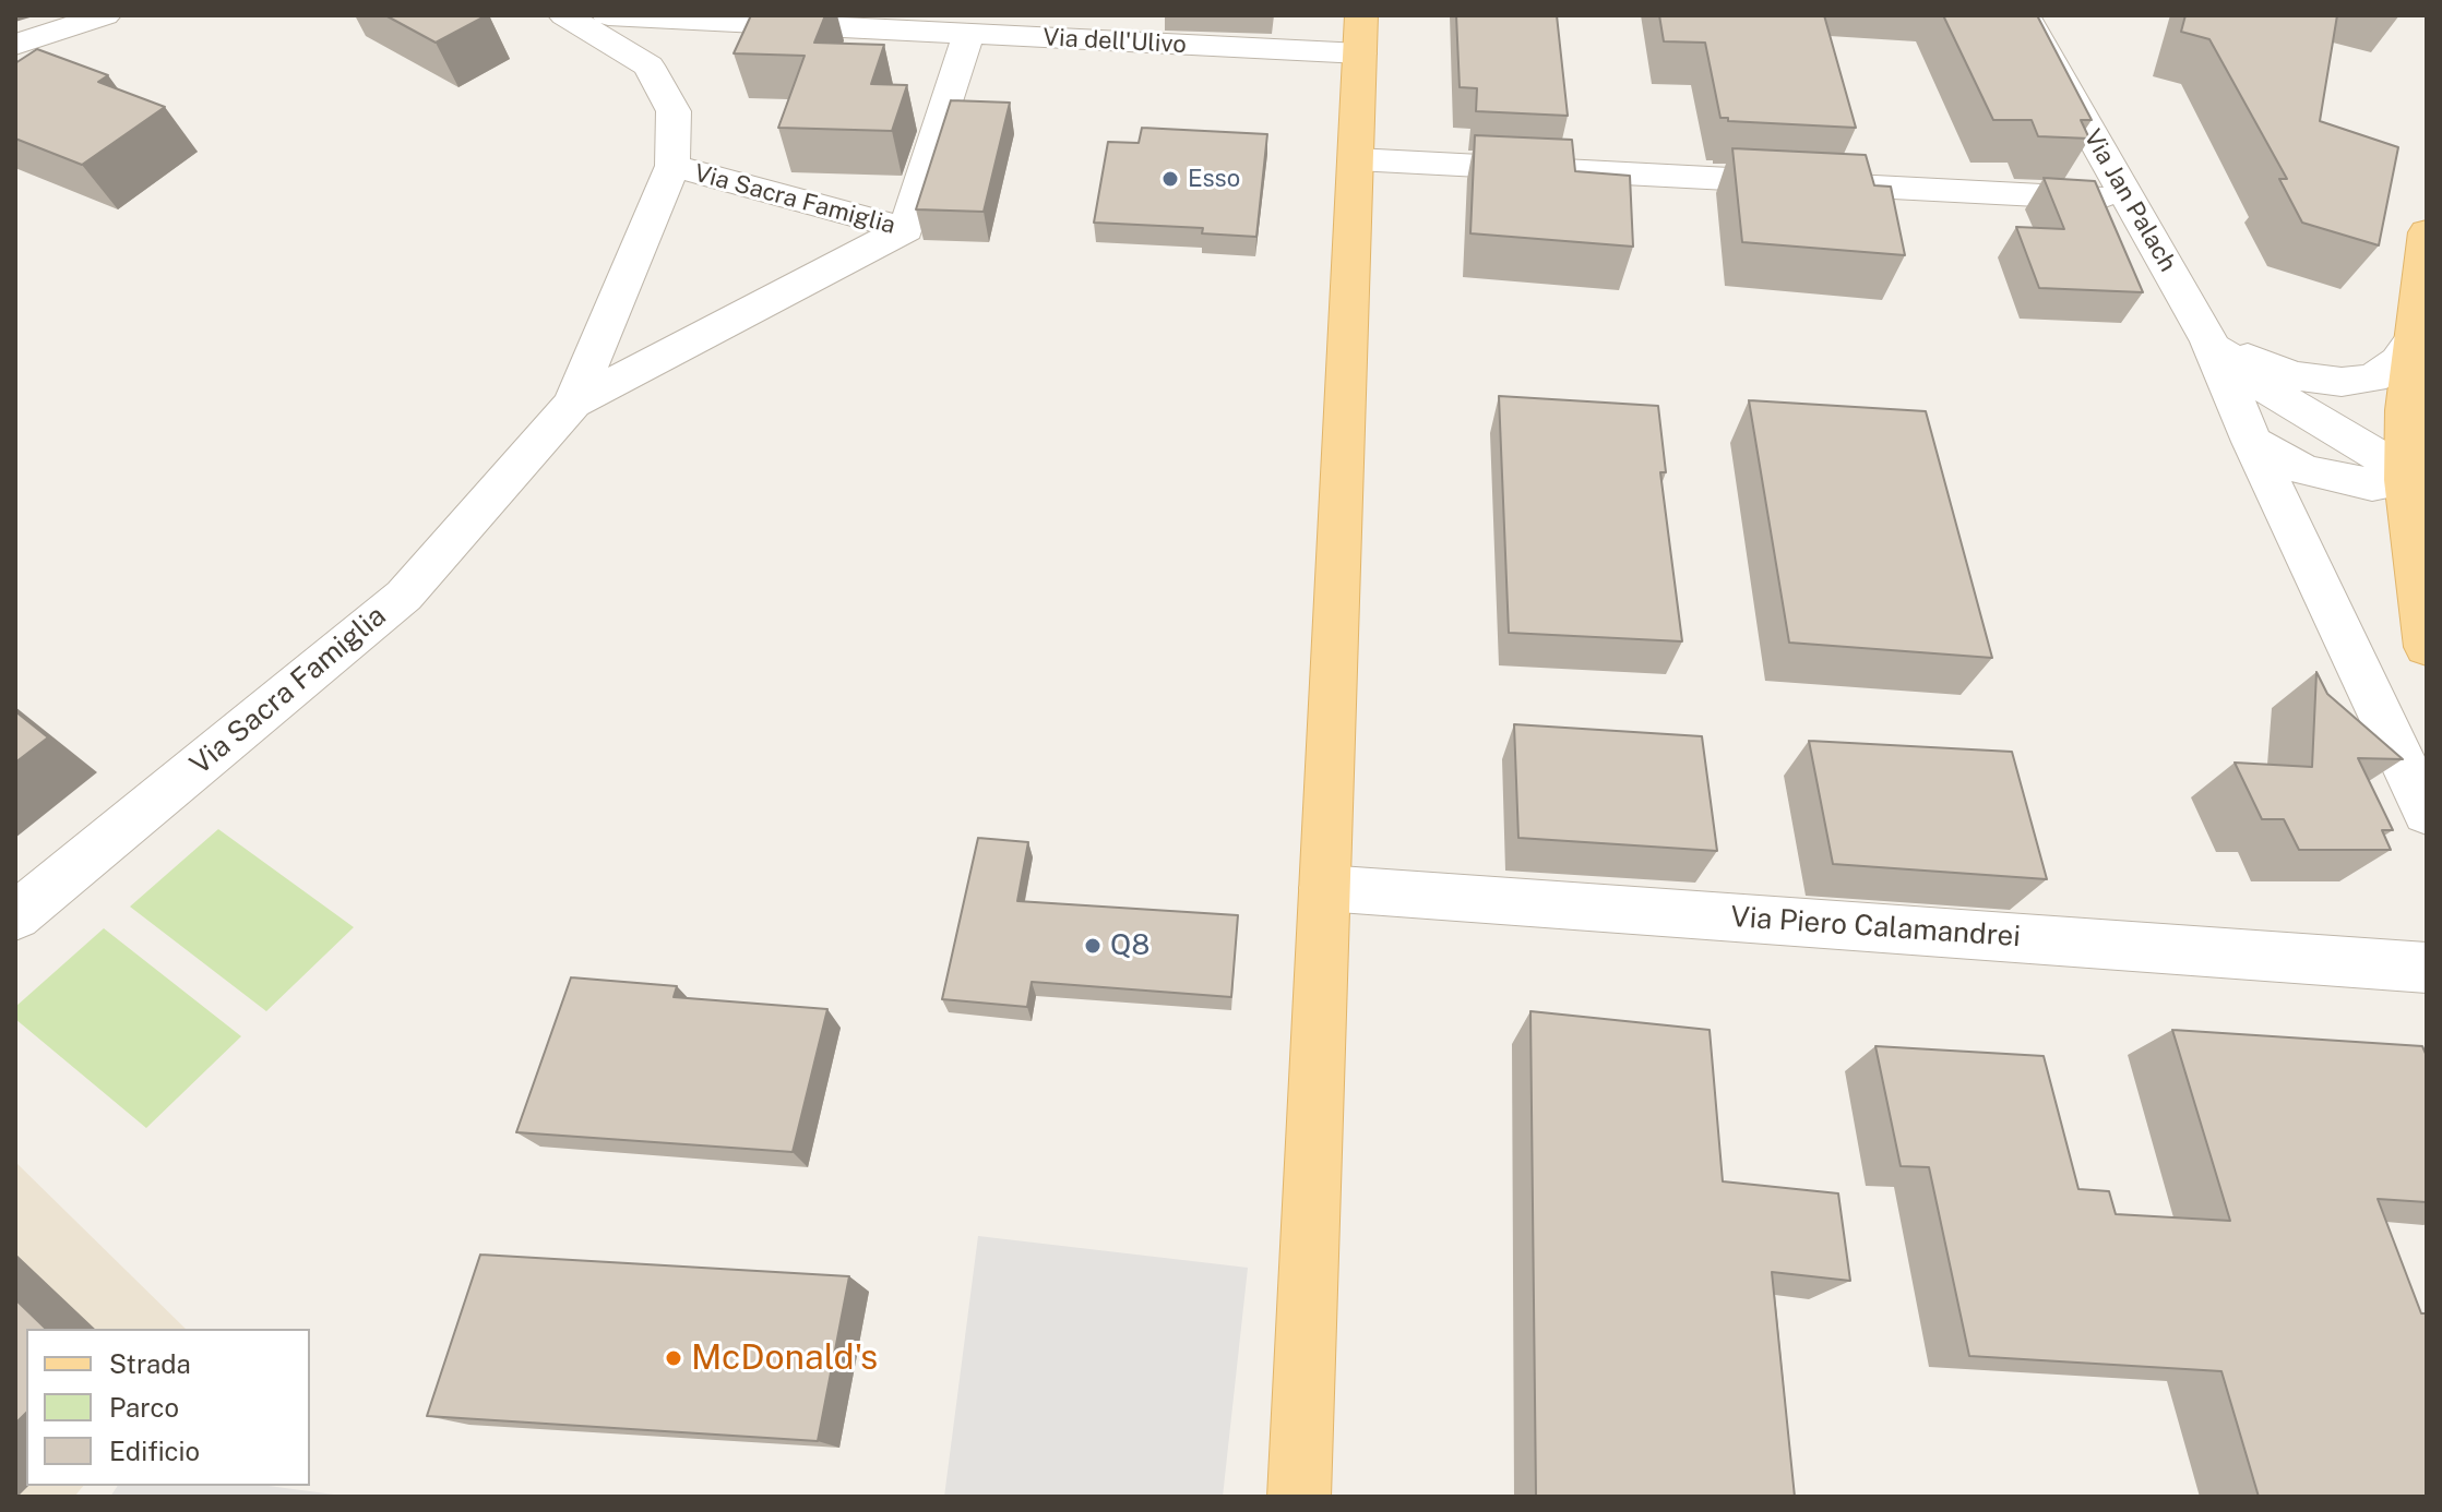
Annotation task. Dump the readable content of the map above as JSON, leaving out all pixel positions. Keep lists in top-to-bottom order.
{
  "streets": {
    "street": [
      "Via dell'Ulivo",
      "Via Sacra Famiglia",
      "Via Jan Palach",
      "Via Piero Calamandrei"
    ]
  },
  "places": ["Esso", "Q8", "McDonald's"],
  "legend": ["Strada", "Parco", "Edificio"]
}
